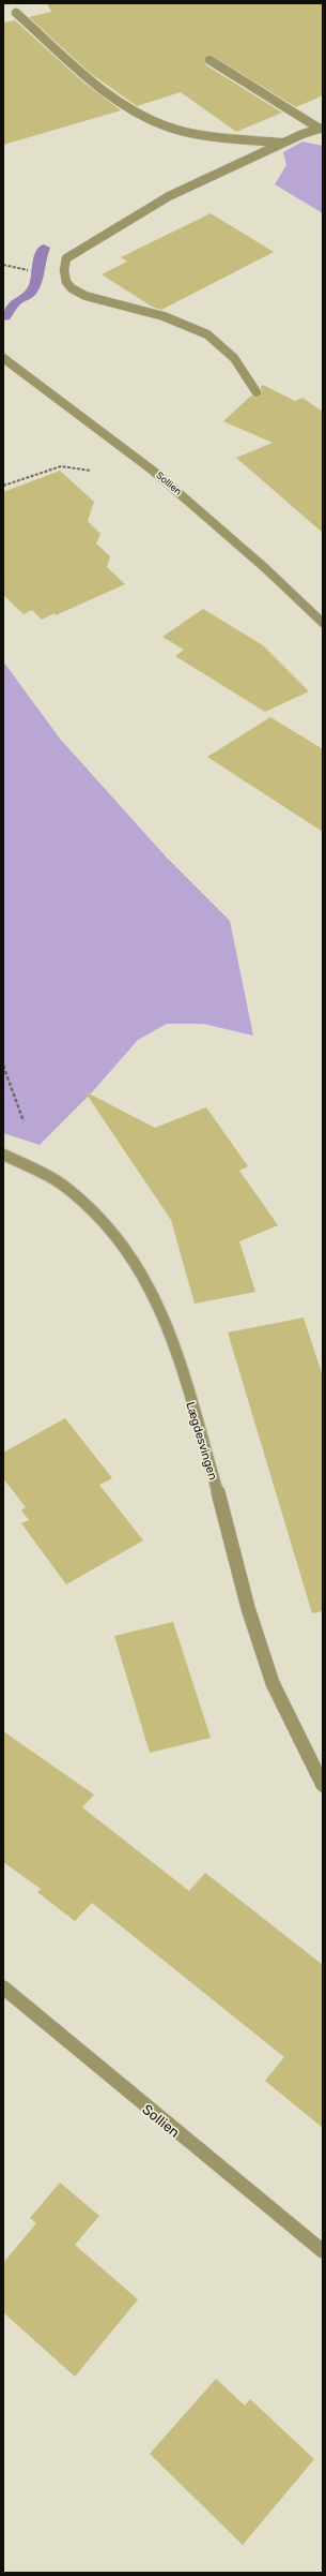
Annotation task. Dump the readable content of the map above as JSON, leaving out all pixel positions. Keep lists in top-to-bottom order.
{
  "streets": {
    "street": ["Sollien", "Lægdesvingen"]
  }
}
